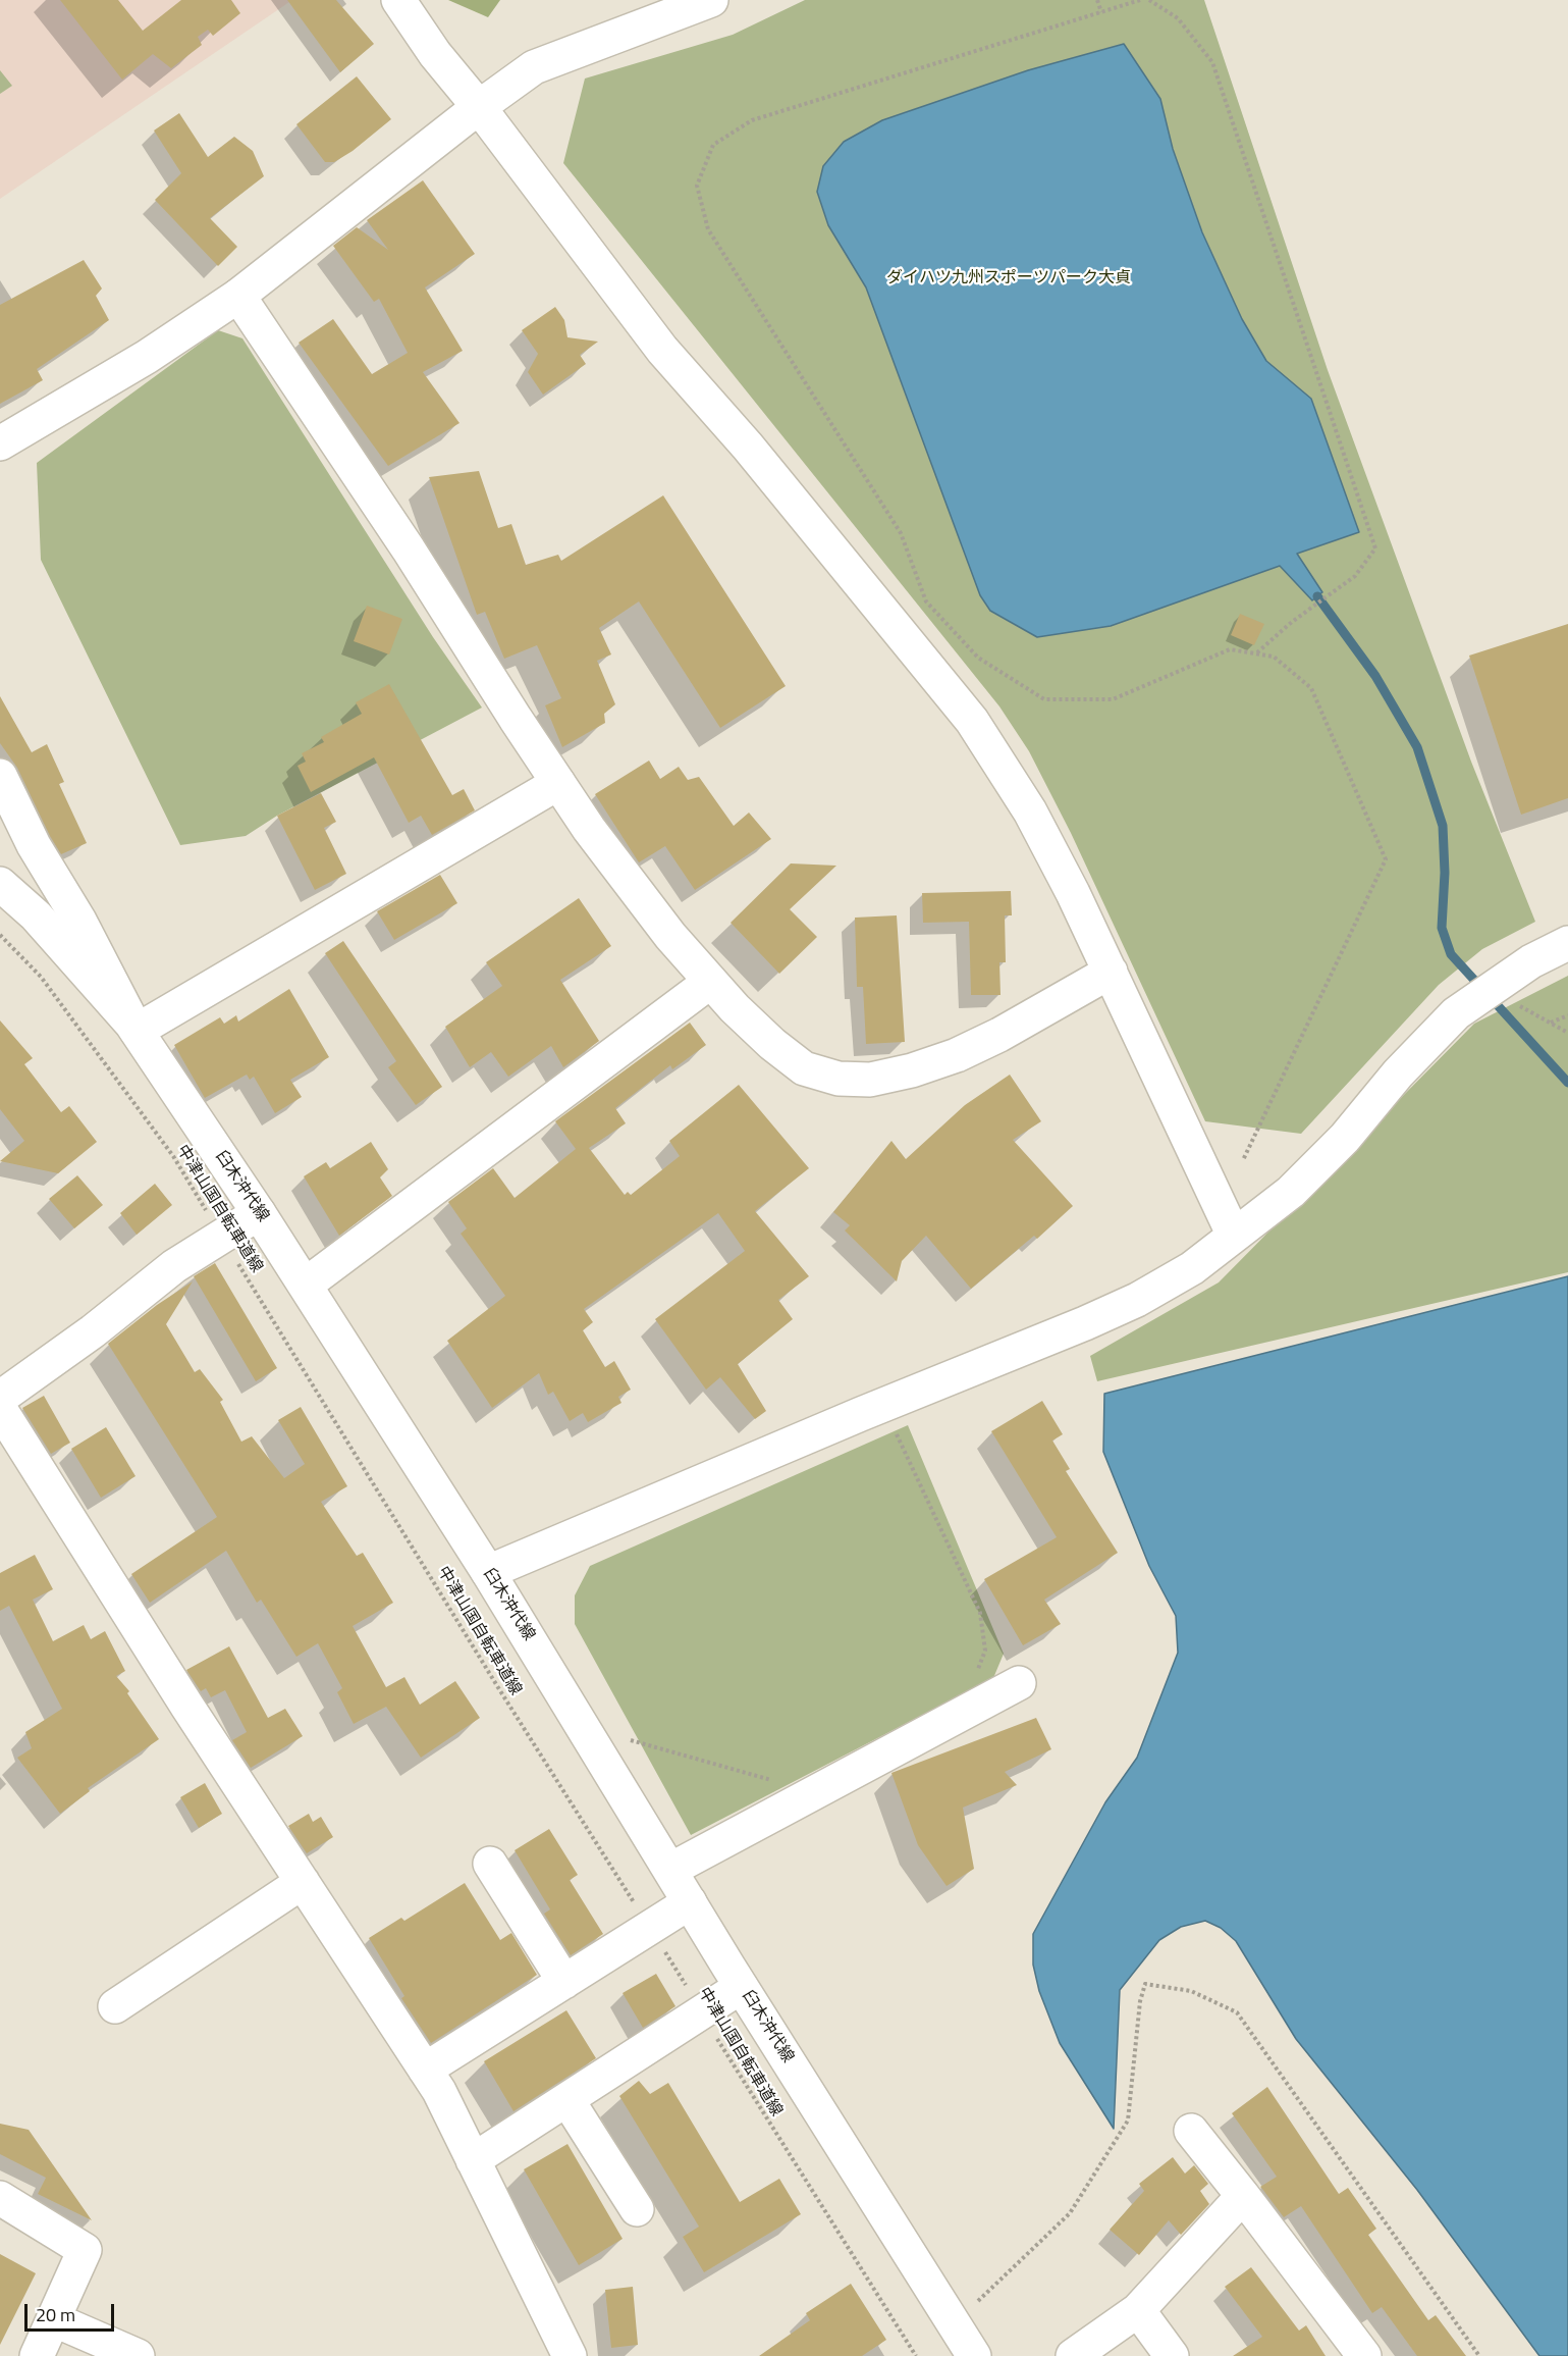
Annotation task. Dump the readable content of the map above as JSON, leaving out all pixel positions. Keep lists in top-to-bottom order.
{
  "streets": {
    "street": ["臼木沖代線"],
    "path": ["中津山国自転車道線"]
  },
  "parks": ["ダイハツ九州スポーツパーク大貞"],
  "scale_bar": "20 m"
}
